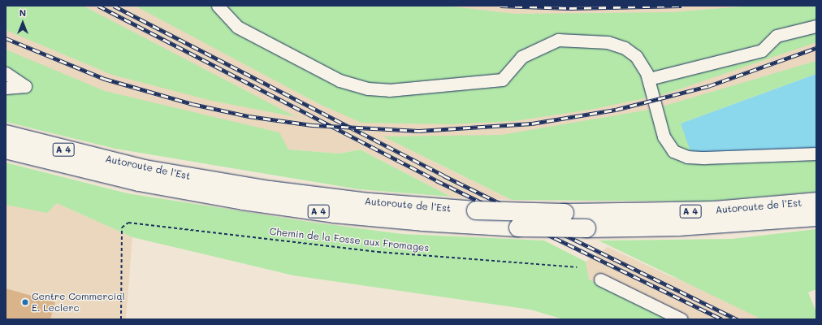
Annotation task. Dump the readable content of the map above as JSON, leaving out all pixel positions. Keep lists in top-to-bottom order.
{
  "streets": {
    "highway": ["A 4", "Autoroute de l’Est"],
    "path": ["Chemin de la Fosse aux Fromages"]
  },
  "places": ["Centre Commercial E. Leclerc"],
  "north": "top"
}
